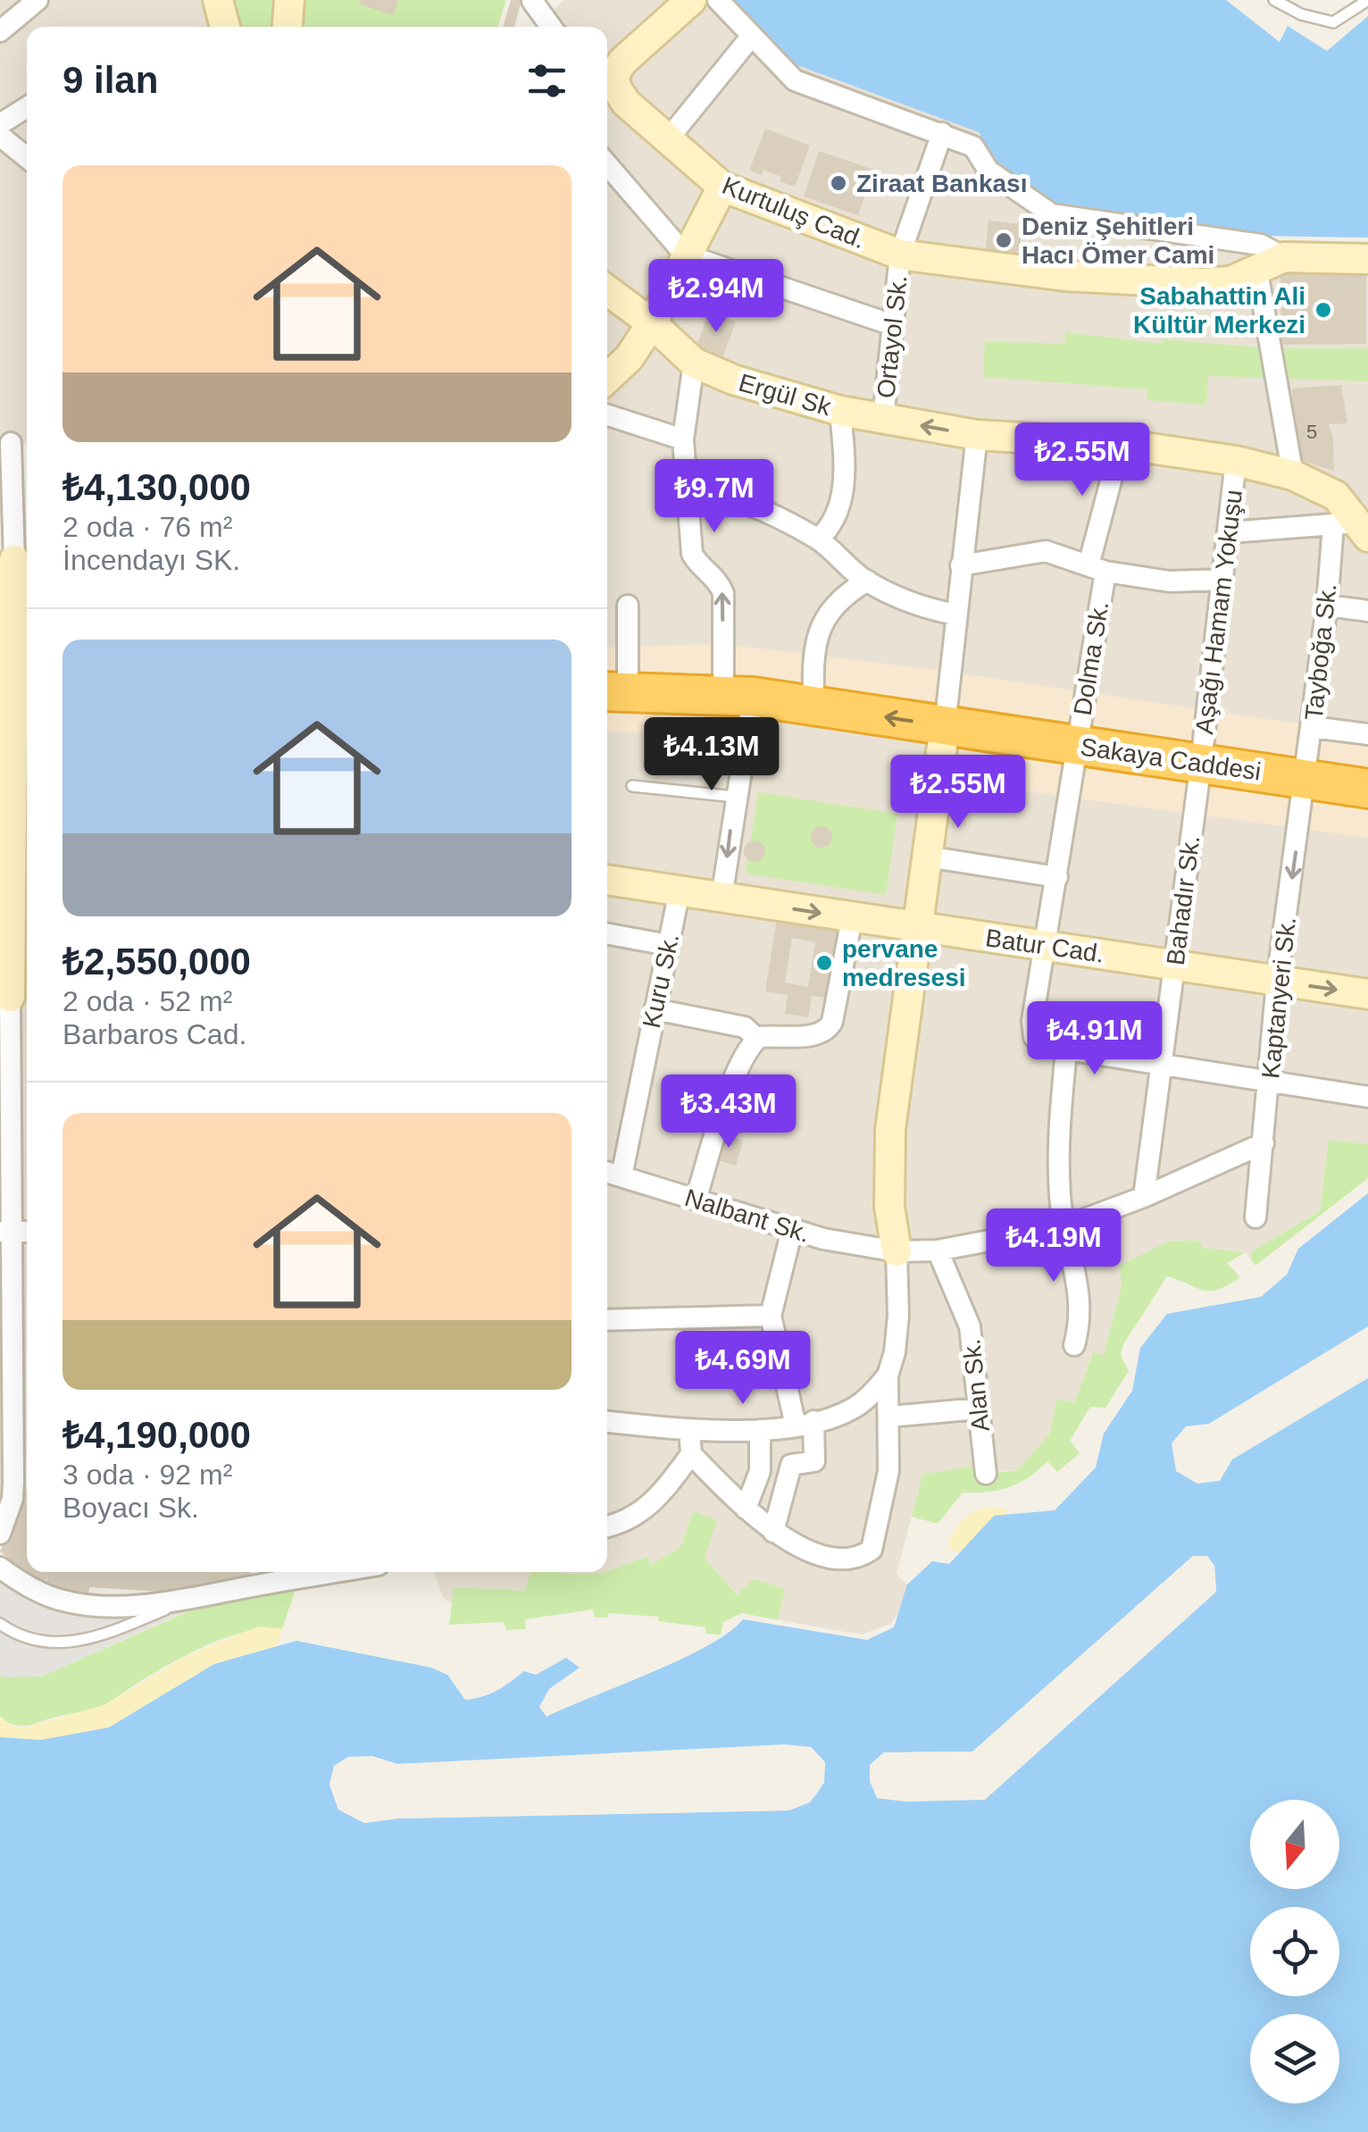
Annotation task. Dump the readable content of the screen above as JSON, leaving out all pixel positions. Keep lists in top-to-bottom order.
{
  "streets": {
    "highway": ["Sakaya Caddesi"],
    "street": [
      "Kurtuluş Cad.",
      "Ortayol Sk.",
      "Ergül Sk",
      "Aşağı Hamam Yokuşu",
      "Tayboğa Sk.",
      "Dolma Sk.",
      "Bahadır Sk.",
      "Batur Cad.",
      "Kuru Sk.",
      "Kaptanyeri Sk.",
      "Nalbant Sk.",
      "Alan Sk."
    ]
  },
  "crossings": [
    ["Kurtuluş Cad.", "Ortayol Sk."],
    ["Ortayol Sk.", "Ergül Sk"],
    ["Ergül Sk", "Aşağı Hamam Yokuşu"],
    ["Ergül Sk", "Tayboğa Sk."],
    ["Ergül Sk", "Dolma Sk."],
    ["Aşağı Hamam Yokuşu", "Sakaya Caddesi"],
    ["Aşağı Hamam Yokuşu", "Bahadır Sk."],
    ["Tayboğa Sk.", "Sakaya Caddesi"],
    ["Tayboğa Sk.", "Kaptanyeri Sk."],
    ["Dolma Sk.", "Sakaya Caddesi"],
    ["Dolma Sk.", "Batur Cad."],
    ["Sakaya Caddesi", "Bahadır Sk."],
    ["Sakaya Caddesi", "Kaptanyeri Sk."],
    ["Bahadır Sk.", "Batur Cad."],
    ["Bahadır Sk.", "Nalbant Sk."],
    ["Batur Cad.", "Kuru Sk."],
    ["Batur Cad.", "Kaptanyeri Sk."],
    ["Kuru Sk.", "Nalbant Sk."],
    ["Kaptanyeri Sk.", "Nalbant Sk."],
    ["Nalbant Sk.", "Alan Sk."]
  ],
  "one_way": ["Kaptanyeri Sk."],
  "places": [
    "Ziraat Bankası",
    "Deniz Şehitleri Hacı Ömer Cami",
    "Sabahattin Ali Kültür Merkezi",
    "pervane medresesi"
  ],
  "house_numbers": ["5"],
  "north": "bottom",
  "page": {
    "heading": "9 ilan",
    "list": [
      {
        "name": "₺4,130,000",
        "note": "2 oda · 76 m² · İncendayı SK."
      },
      {
        "name": "₺2,550,000",
        "note": "2 oda · 52 m² · Barbaros Cad."
      },
      {
        "name": "₺4,190,000",
        "note": "3 oda · 92 m² · Boyacı Sk."
      }
    ],
    "price": [
      "₺2.94M",
      "₺2.55M",
      "₺9.7M",
      "₺4.13M",
      "₺2.55M",
      "₺4.91M",
      "₺3.43M",
      "₺4.19M",
      "₺4.69M"
    ]
  }
}
